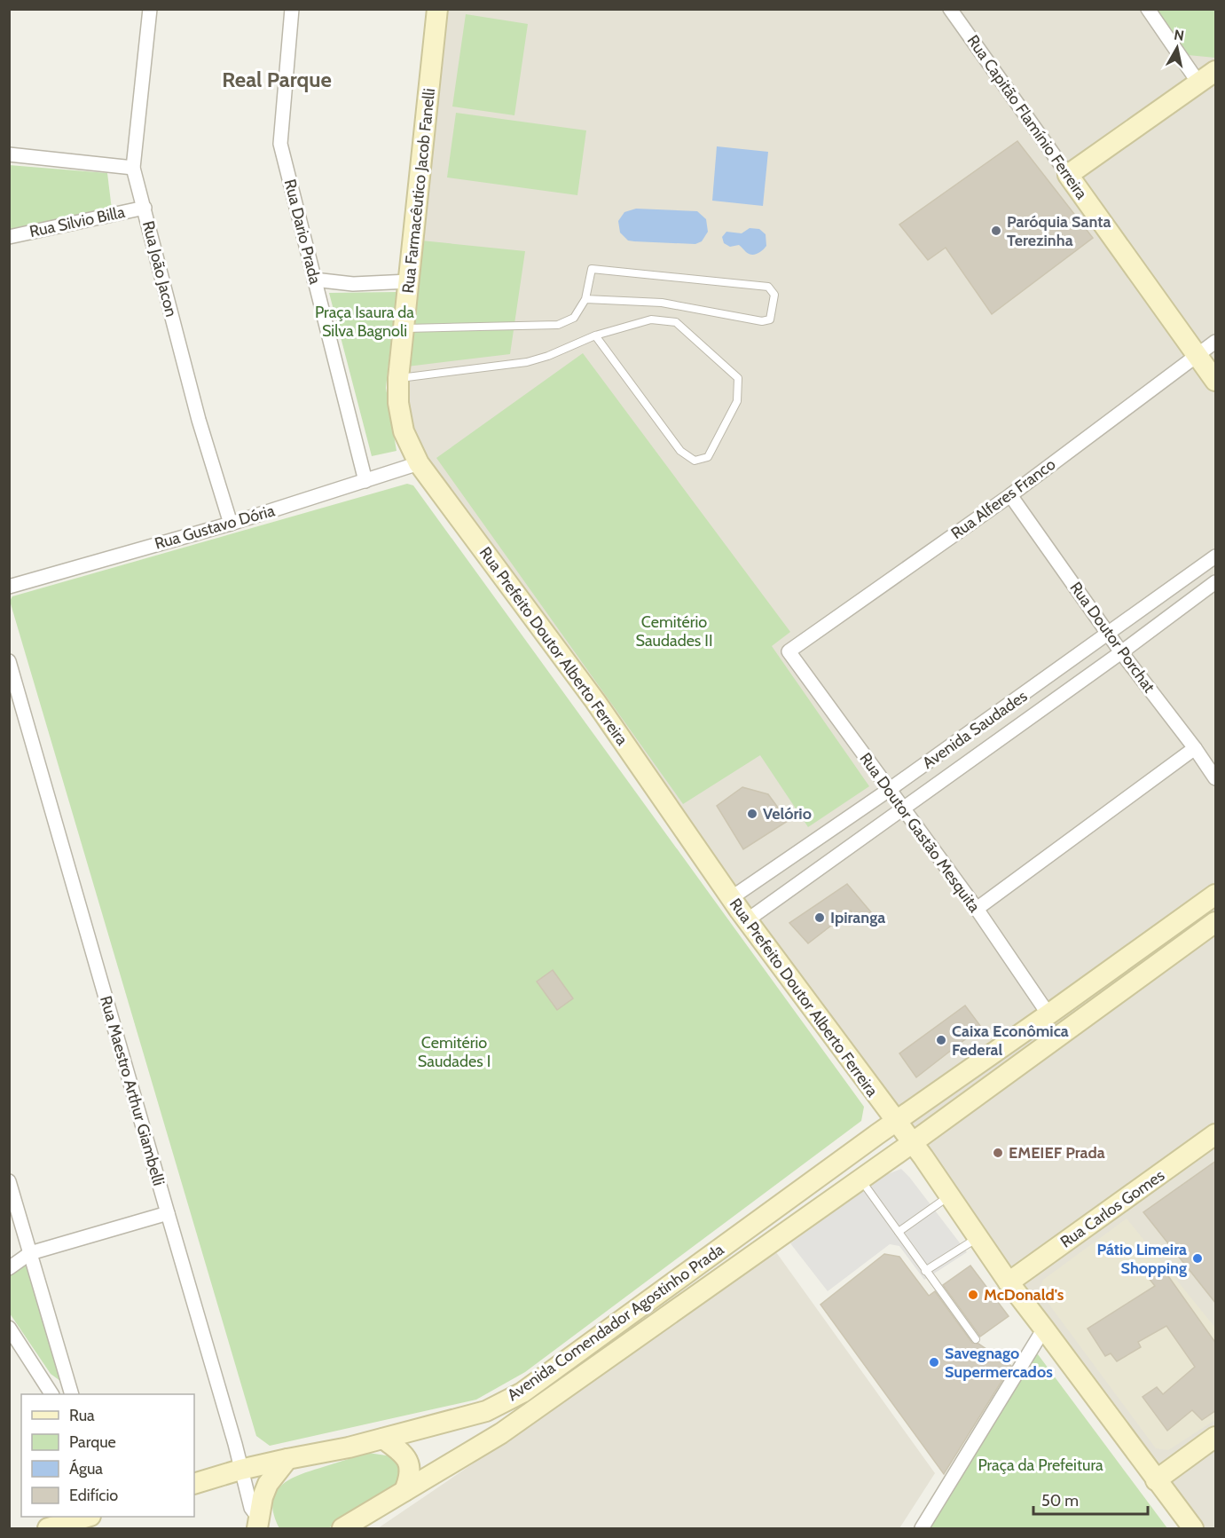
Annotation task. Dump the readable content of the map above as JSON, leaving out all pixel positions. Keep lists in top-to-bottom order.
{
  "streets": {
    "main road": [
      "Rua Capitão Flamínio Ferreira",
      "Rua Farmacêutico Jacob Fanelli",
      "Rua Prefeito Doutor Alberto Ferreira",
      "Rua Carlos Gomes",
      "Avenida Comendador Agostinho Prada"
    ],
    "street": [
      "Rua Silvio Billa",
      "Rua Dario Prada",
      "Rua João Jacon",
      "Rua Alferes Franco",
      "Rua Gustavo Dória",
      "Rua Doutor Porchat",
      "Avenida Saudades",
      "Rua Doutor Gastão Mesquita",
      "Rua Maestro Arthur Giambelli"
    ]
  },
  "crossings": [
    ["Rua Capitão Flamínio Ferreira", "Rua Alferes Franco"],
    ["Rua Farmacêutico Jacob Fanelli", "Rua Gustavo Dória"],
    ["Rua Farmacêutico Jacob Fanelli", "Rua Prefeito Doutor Alberto Ferreira"],
    ["Rua Silvio Billa", "Rua João Jacon"],
    ["Rua Dario Prada", "Rua Gustavo Dória"],
    ["Rua João Jacon", "Rua Gustavo Dória"],
    ["Rua Alferes Franco", "Rua Doutor Porchat"],
    ["Rua Alferes Franco", "Rua Doutor Gastão Mesquita"],
    ["Rua Gustavo Dória", "Rua Prefeito Doutor Alberto Ferreira"],
    ["Rua Doutor Porchat", "Avenida Saudades"],
    ["Rua Prefeito Doutor Alberto Ferreira", "Avenida Saudades"],
    ["Rua Prefeito Doutor Alberto Ferreira", "Rua Carlos Gomes"],
    ["Rua Prefeito Doutor Alberto Ferreira", "Avenida Comendador Agostinho Prada"],
    ["Avenida Saudades", "Rua Doutor Gastão Mesquita"],
    ["Rua Doutor Gastão Mesquita", "Avenida Comendador Agostinho Prada"],
    ["Rua Maestro Arthur Giambelli", "Avenida Comendador Agostinho Prada"]
  ],
  "districts": ["Real Parque"],
  "parks": [
    "Praça Isaura da Silva Bagnoli",
    "Cemitério Saudades II",
    "Cemitério Saudades I",
    "Praça da Prefeitura"
  ],
  "places": [
    "Paróquia Santa Terezinha",
    "Velório",
    "Ipiranga",
    "Caixa Econômica Federal",
    "EMEIEF Prada",
    "Pátio Limeira Shopping",
    "McDonald's",
    "Savegnago Supermercados"
  ],
  "legend": [
    "Rua",
    "Parque",
    "Água",
    "Edifício"
  ],
  "scale_bar": "50 m",
  "north": "top"
}
